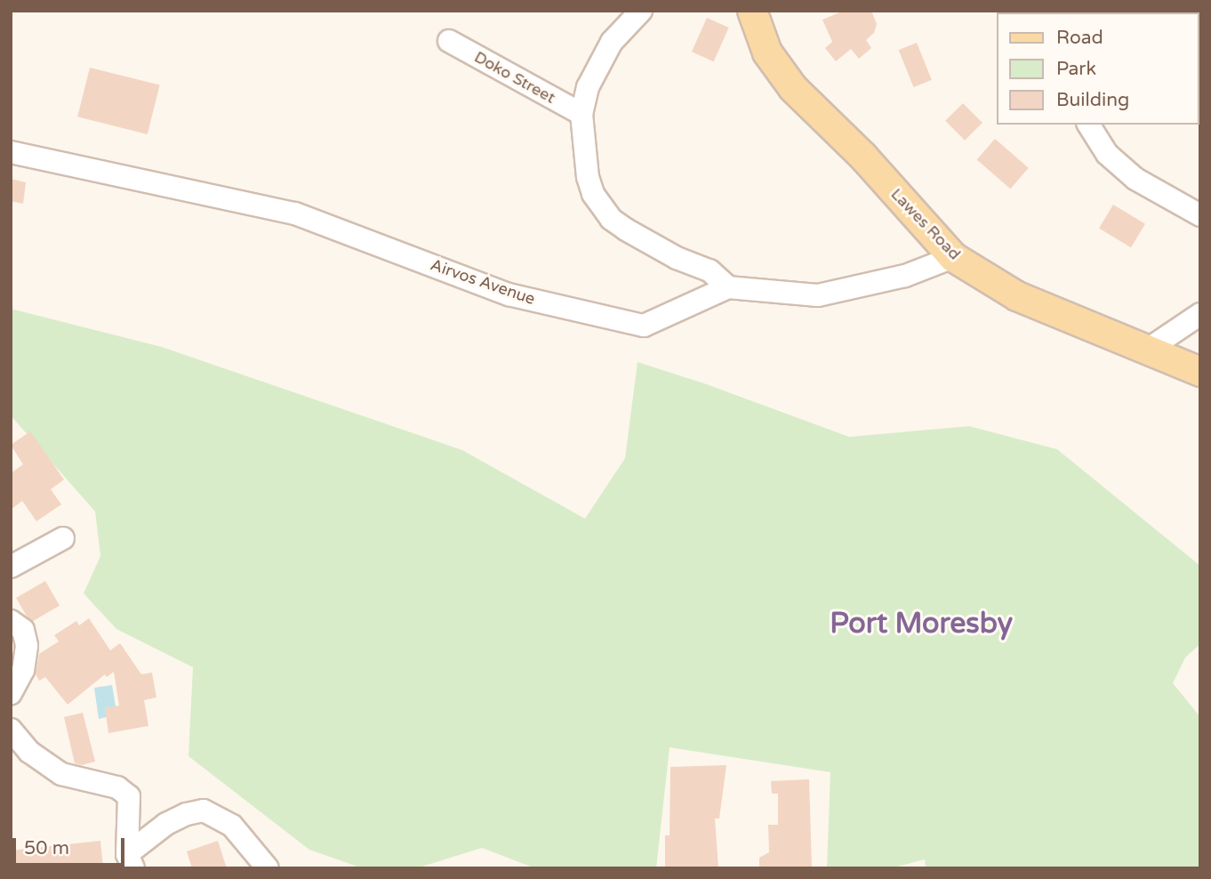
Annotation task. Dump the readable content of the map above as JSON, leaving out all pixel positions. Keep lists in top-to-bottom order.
{
  "streets": {
    "main road": ["Lawes Road"],
    "street": ["Doko Street", "Airvos Avenue"]
  },
  "crossings": [
    ["Lawes Road", "Airvos Avenue"]
  ],
  "districts": ["Port Moresby"],
  "legend": ["Road", "Park", "Building"],
  "scale_bar": "50 m"
}
